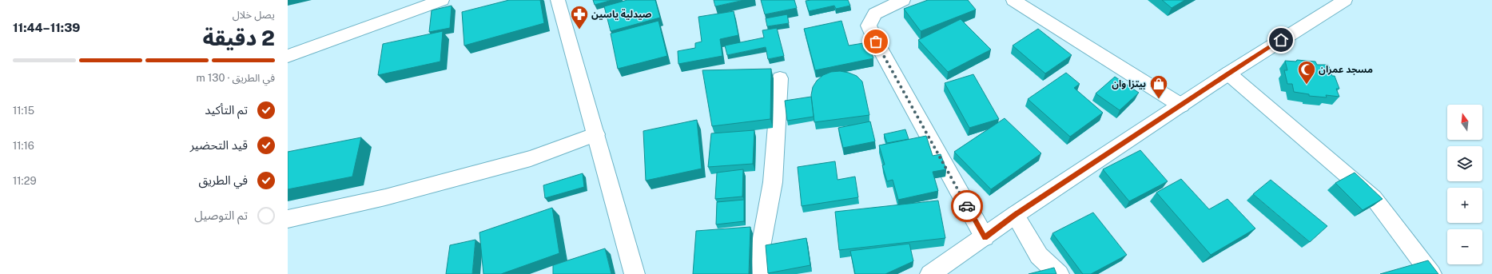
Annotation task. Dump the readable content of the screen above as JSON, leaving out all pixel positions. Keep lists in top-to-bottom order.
{
  "places": {
    "pharmacy": ["صيدلية ياسين"],
    "mosque": ["مسجد عمران"],
    "shop": ["بيتزا وان"]
  },
  "north": "top",
  "page": {
    "heading": ["2 دقيقة", "يصل خلال", "11:39–11:44"],
    "bar": "في الطريق · 130 m",
    "list": [
      ["تم التأكيد", "11:15"],
      ["قيد التحضير", "11:16"],
      ["في الطريق", "11:29"],
      "تم التوصيل"
    ],
    "map_buttons": ["+", "−"]
  }
}
